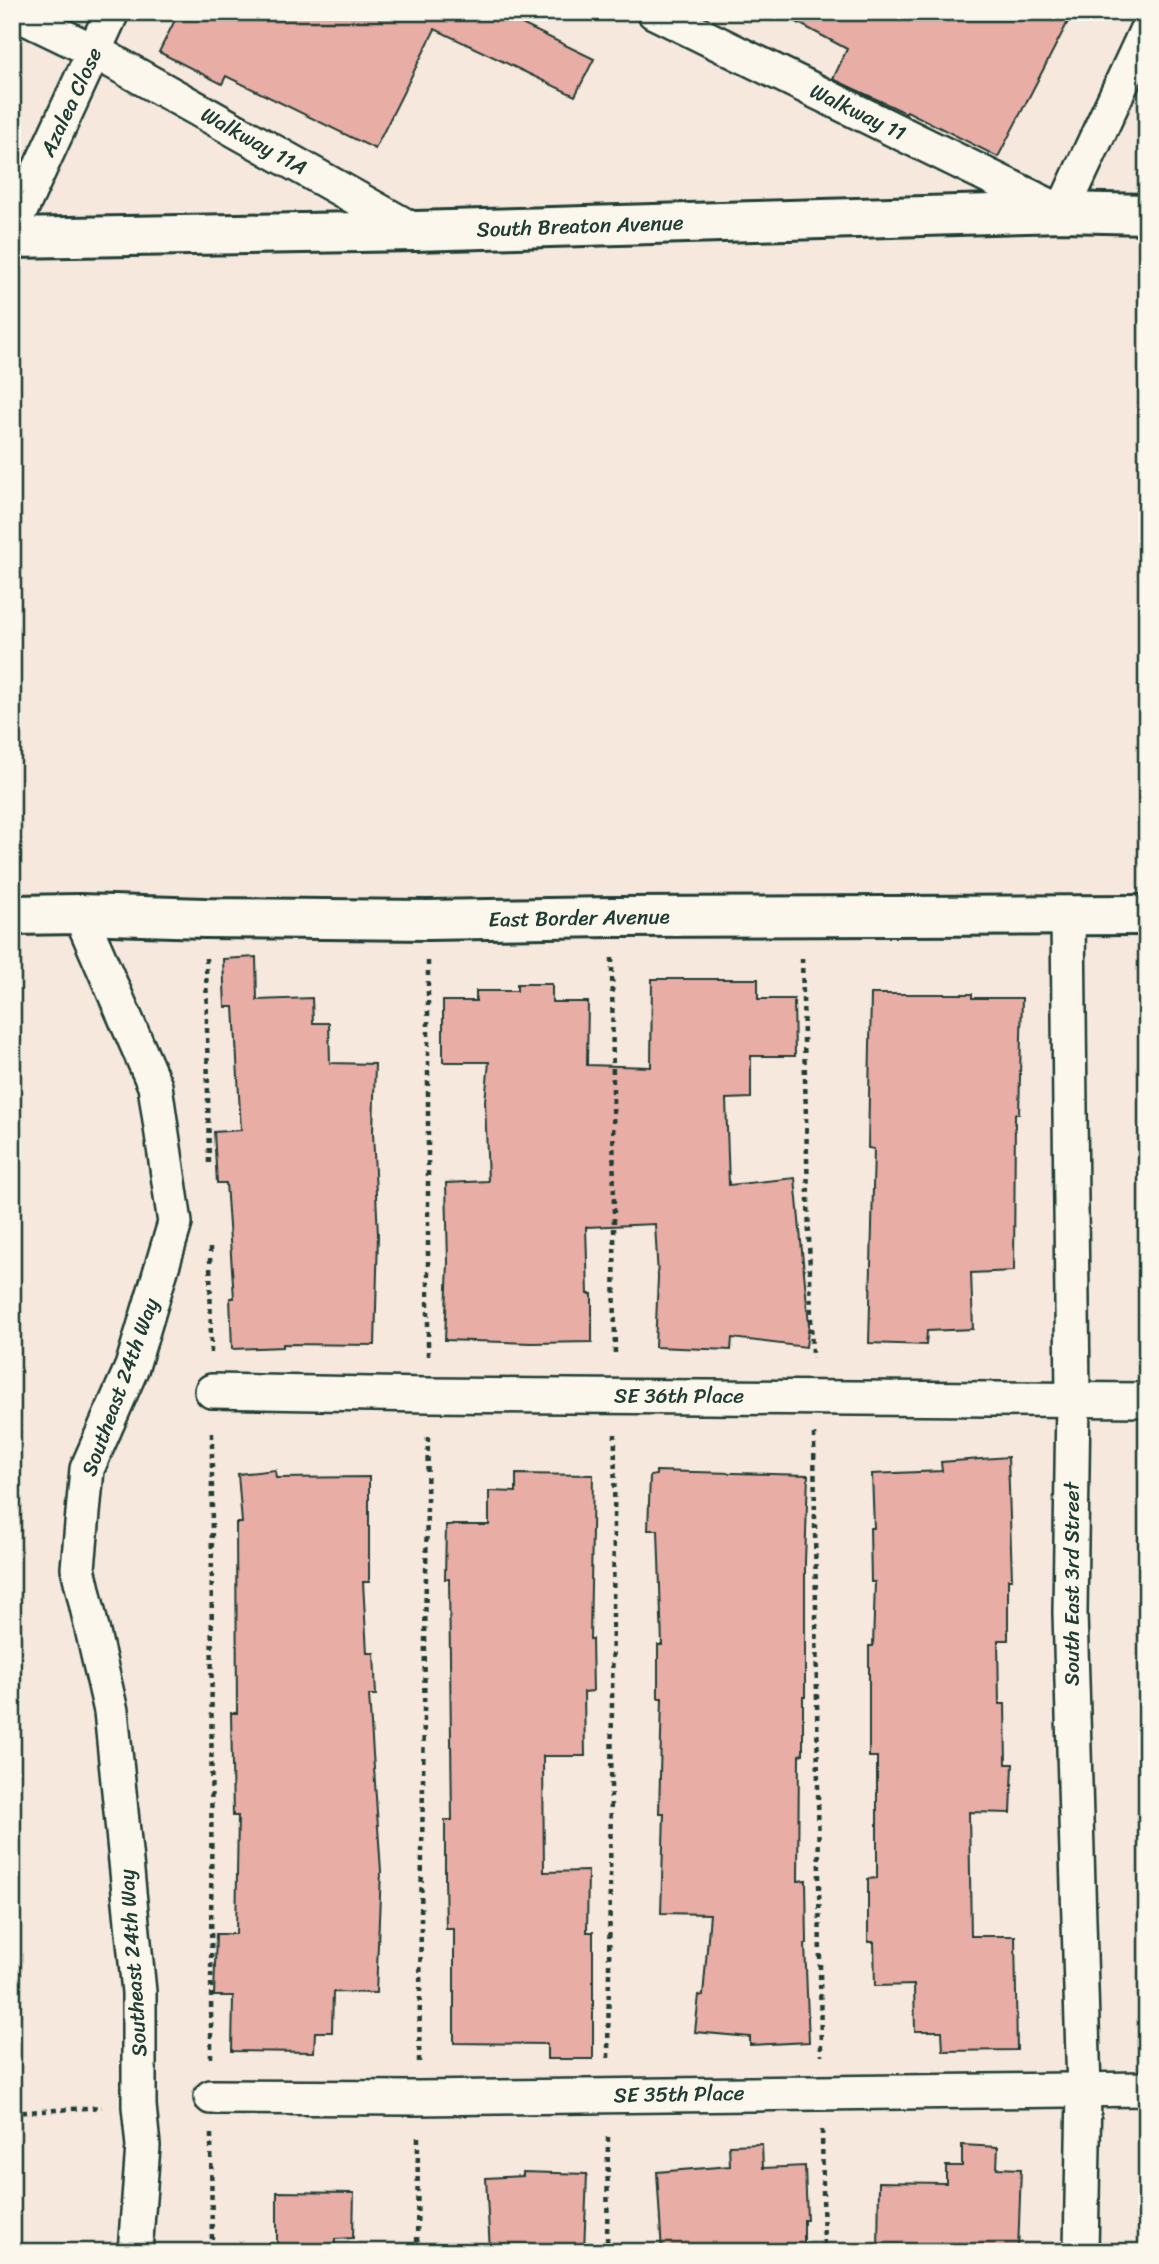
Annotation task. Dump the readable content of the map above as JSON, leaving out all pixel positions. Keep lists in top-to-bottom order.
{
  "streets": {
    "street": [
      "Azalea Close",
      "Walkway 11",
      "Walkway 11A",
      "South Breaton Avenue",
      "East Border Avenue",
      "Southeast 24th Way",
      "SE 36th Place",
      "South East 3rd Street",
      "SE 35th Place"
    ]
  },
  "crossings": [
    ["Azalea Close", "Walkway 11A"],
    ["Walkway 11", "South Breaton Avenue"],
    ["Walkway 11A", "South Breaton Avenue"],
    ["East Border Avenue", "Southeast 24th Way"],
    ["East Border Avenue", "South East 3rd Street"],
    ["SE 36th Place", "South East 3rd Street"],
    ["South East 3rd Street", "SE 35th Place"]
  ]
}
